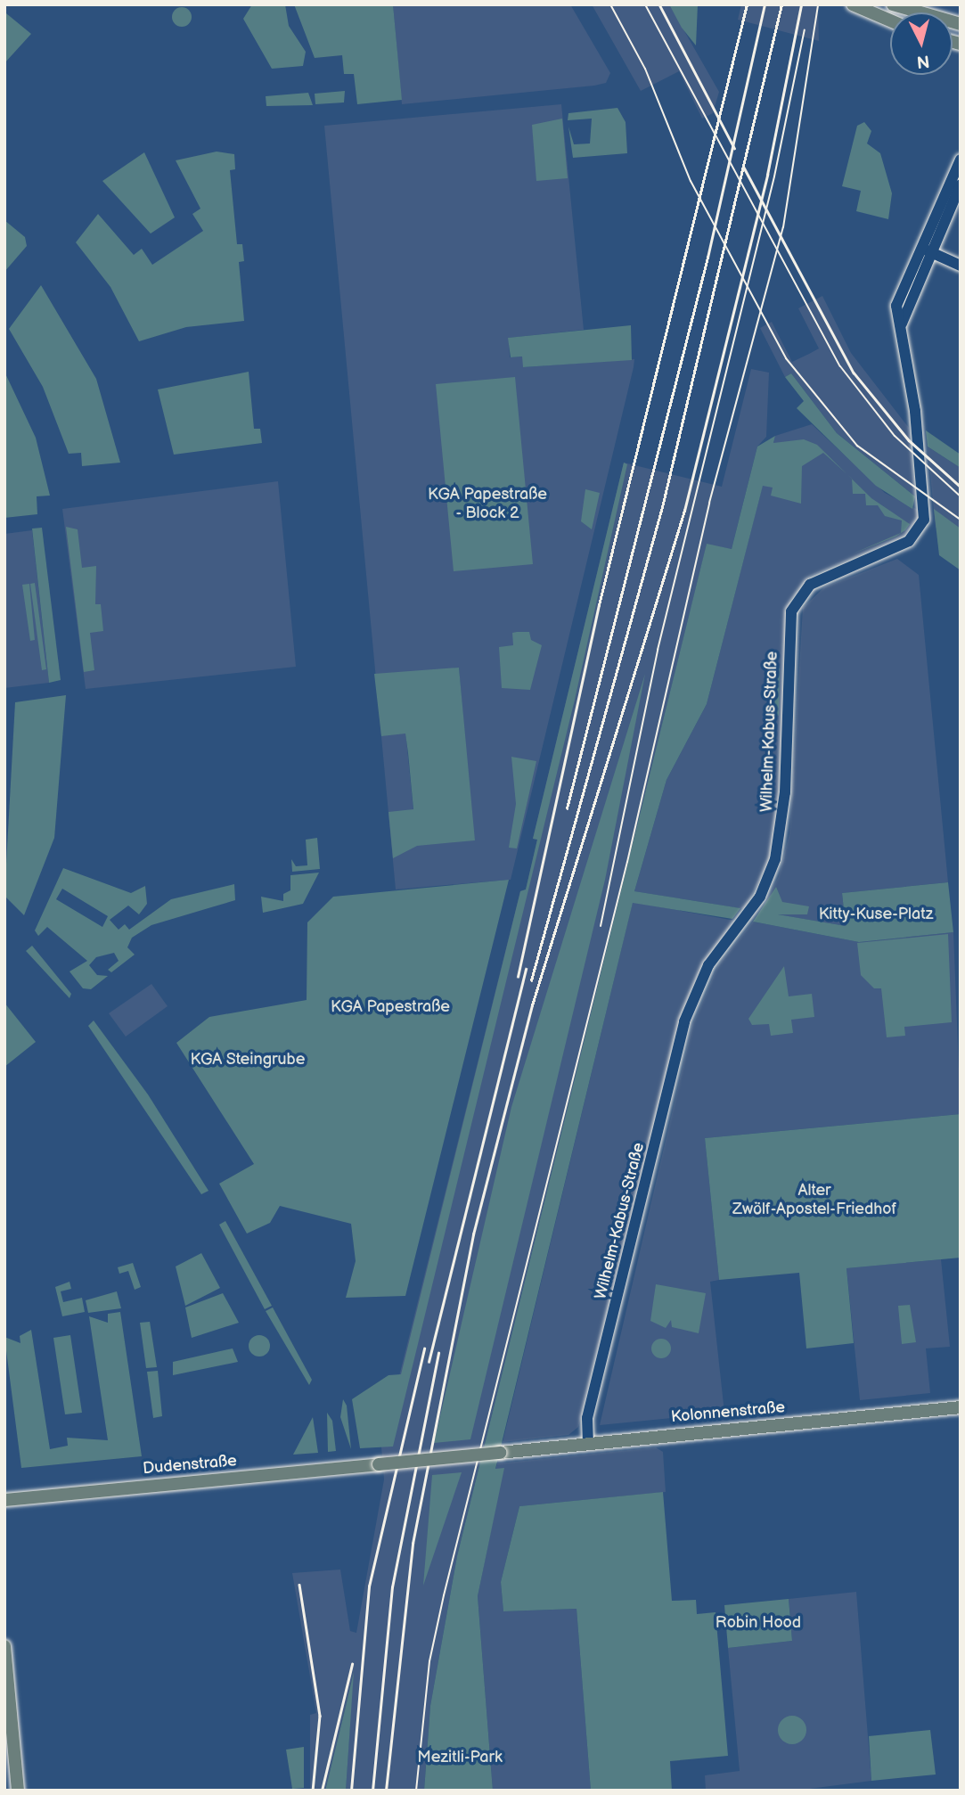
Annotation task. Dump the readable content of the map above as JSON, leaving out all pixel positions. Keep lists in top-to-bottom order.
{
  "streets": {
    "main road": ["Kolonnenstraße", "Dudenstraße"],
    "street": ["Wilhelm-Kabus-Straße"]
  },
  "crossings": [
    ["Wilhelm-Kabus-Straße", "Kolonnenstraße"],
    ["Kolonnenstraße", "Dudenstraße"]
  ],
  "parks": [
    "KGA Papestraße - Block 2",
    "Kitty-Kuse-Platz",
    "KGA Papestraße",
    "KGA Steingrube",
    "Alter Zwölf-Apostel-Friedhof",
    "Robin Hood",
    "Mezitli-Park"
  ],
  "north": "bottom"
}
